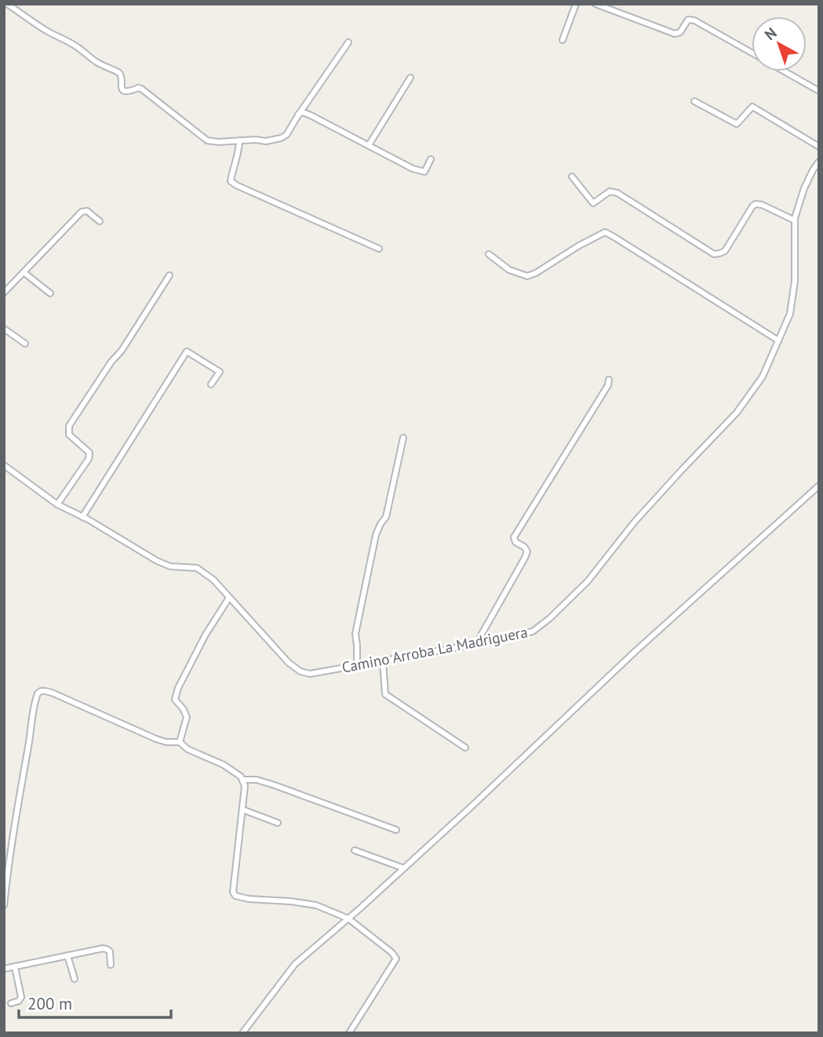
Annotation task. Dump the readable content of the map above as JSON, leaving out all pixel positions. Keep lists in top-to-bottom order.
{
  "streets": {
    "street": ["Camino Arroba La Madriguera"]
  },
  "scale_bar": "200 m",
  "north": "top left"
}
